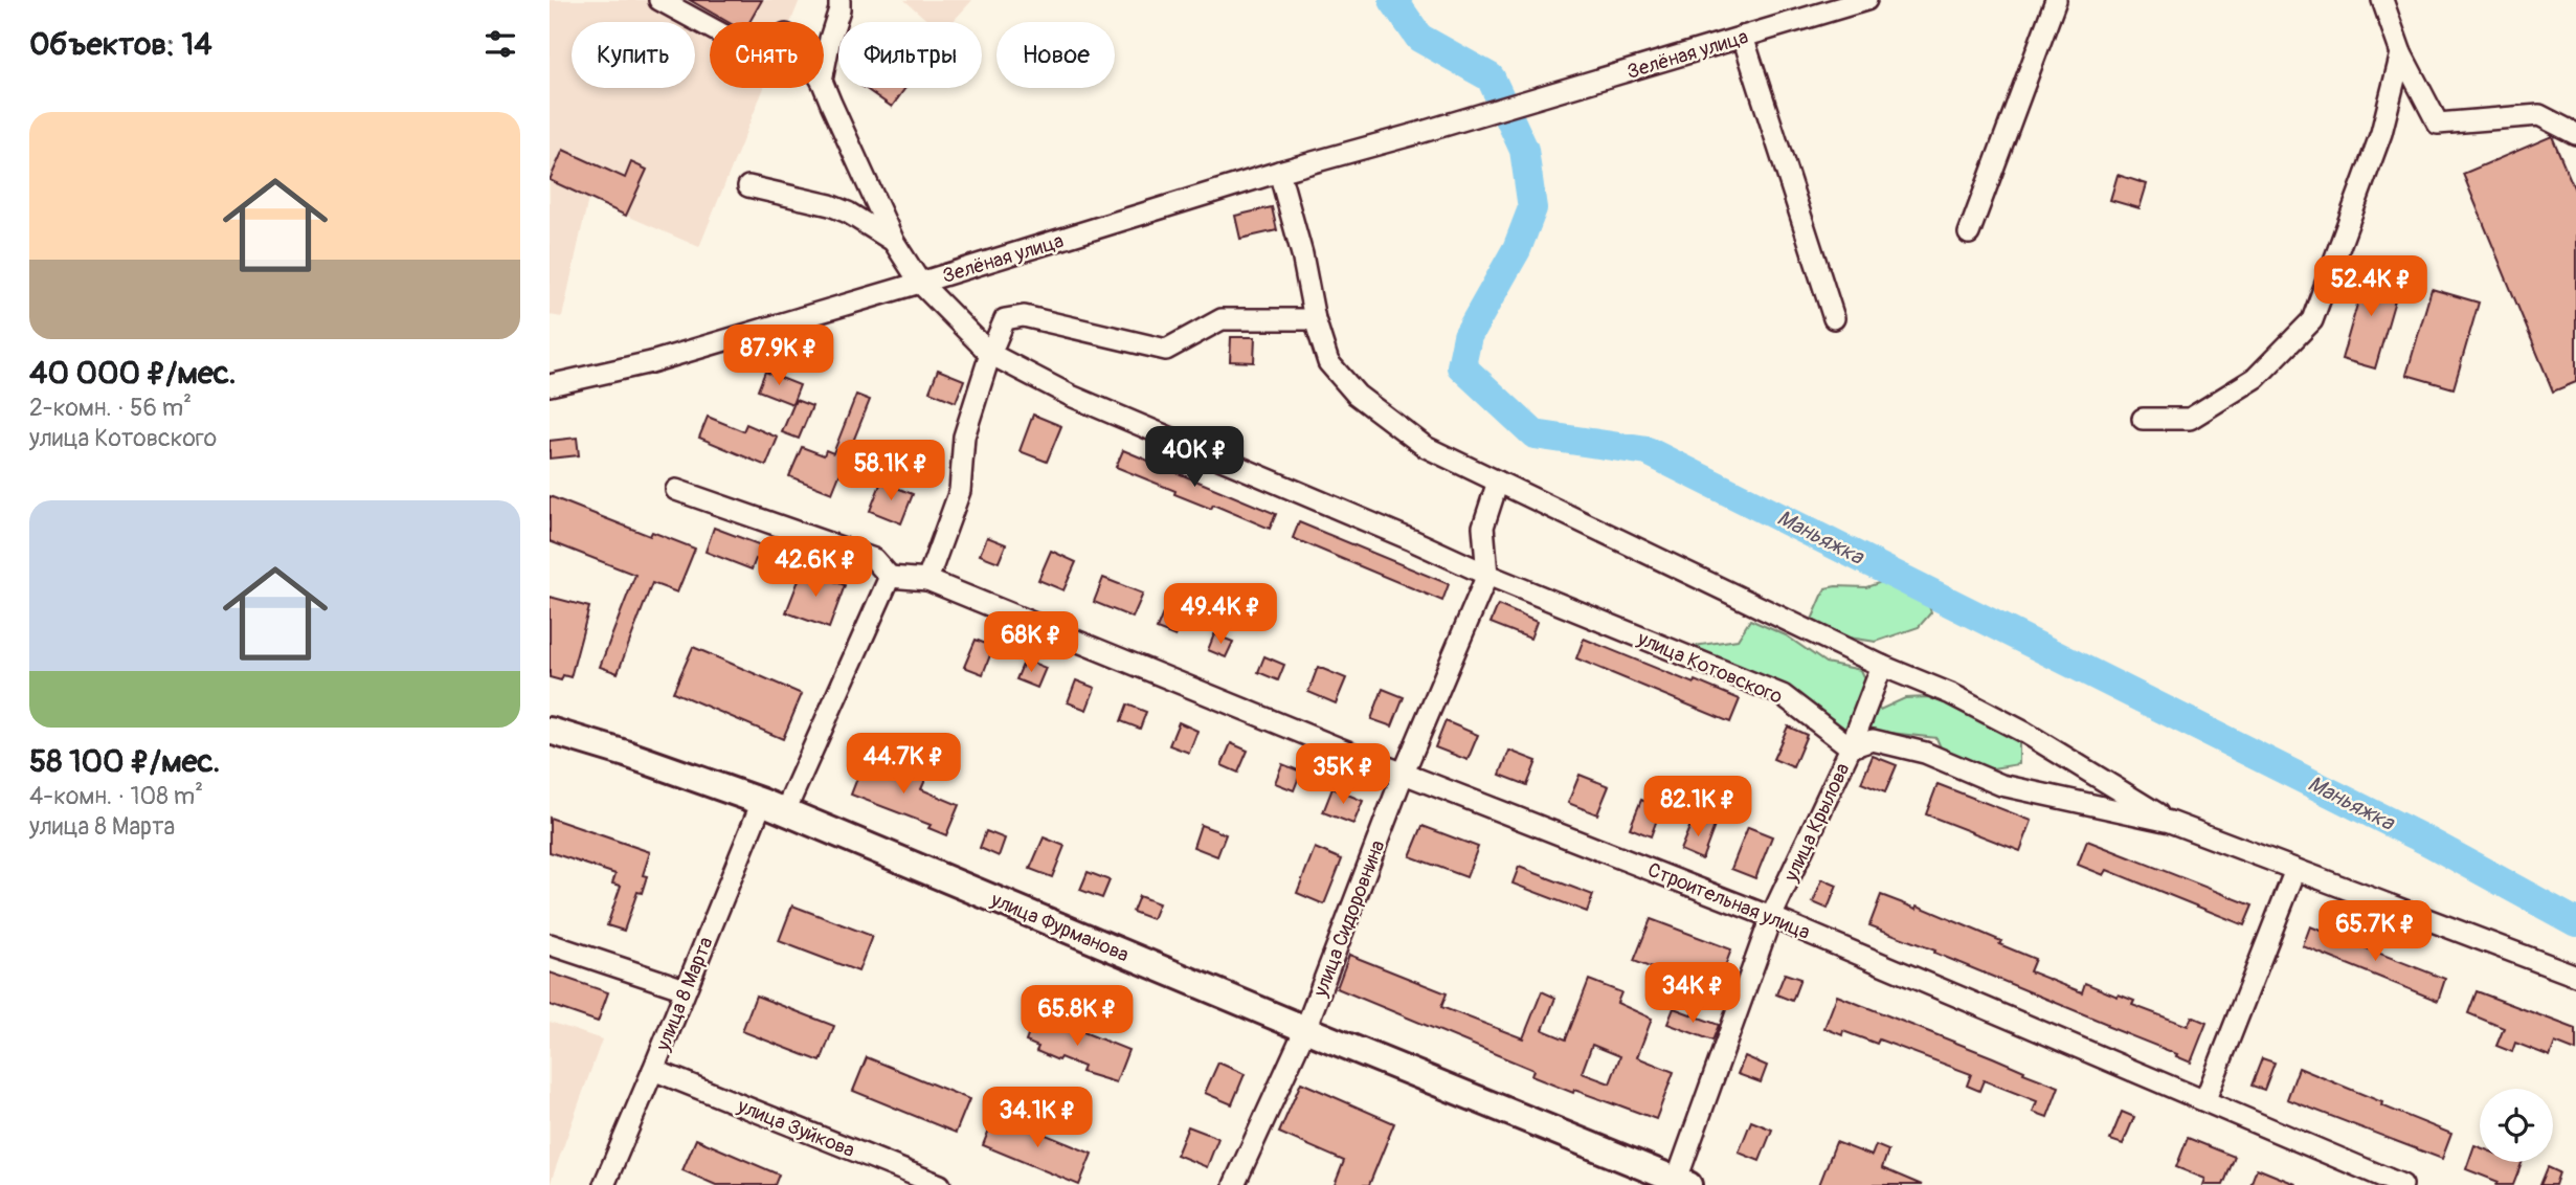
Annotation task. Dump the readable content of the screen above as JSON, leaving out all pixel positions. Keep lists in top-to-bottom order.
{
  "streets": {
    "main road": ["улица Фурманова"],
    "street": [
      "Зелёная улица",
      "улица Котовского",
      "улица Крылова",
      "Строительная улица",
      "улица Сидоровнина",
      "улица 8 Марта",
      "улица Зуйкова"
    ]
  },
  "crossings": [
    ["Зелёная улица", "улица Котовского"],
    ["улица Котовского", "улица Крылова"],
    ["улица Котовского", "улица Сидоровнина"],
    ["улица Крылова", "Строительная улица"],
    ["улица Крылова", "улица Фурманова"],
    ["Строительная улица", "улица Сидоровнина"],
    ["улица Сидоровнина", "улица Фурманова"],
    ["улица Фурманова", "улица 8 Марта"],
    ["улица 8 Марта", "улица Зуйкова"]
  ],
  "water": ["Маньяжка"],
  "page": {
    "heading": "Объектов: 14",
    "chip": [
      "Купить",
      "Снять",
      "Фильтры",
      "Новое"
    ],
    "list": [
      {
        "name": "40 000 ₽/мес.",
        "note": "2-комн. · 56 m² · улица Котовского"
      },
      {
        "name": "58 100 ₽/мес.",
        "note": "4-комн. · 108 m² · улица 8 Марта"
      }
    ],
    "price": [
      "52.4K ₽",
      "87.9K ₽",
      "40K ₽",
      "58.1K ₽",
      "42.6K ₽",
      "49.4K ₽",
      "68K ₽",
      "44.7K ₽",
      "35K ₽",
      "82.1K ₽",
      "65.7K ₽",
      "34K ₽",
      "65.8K ₽",
      "34.1K ₽"
    ]
  }
}
